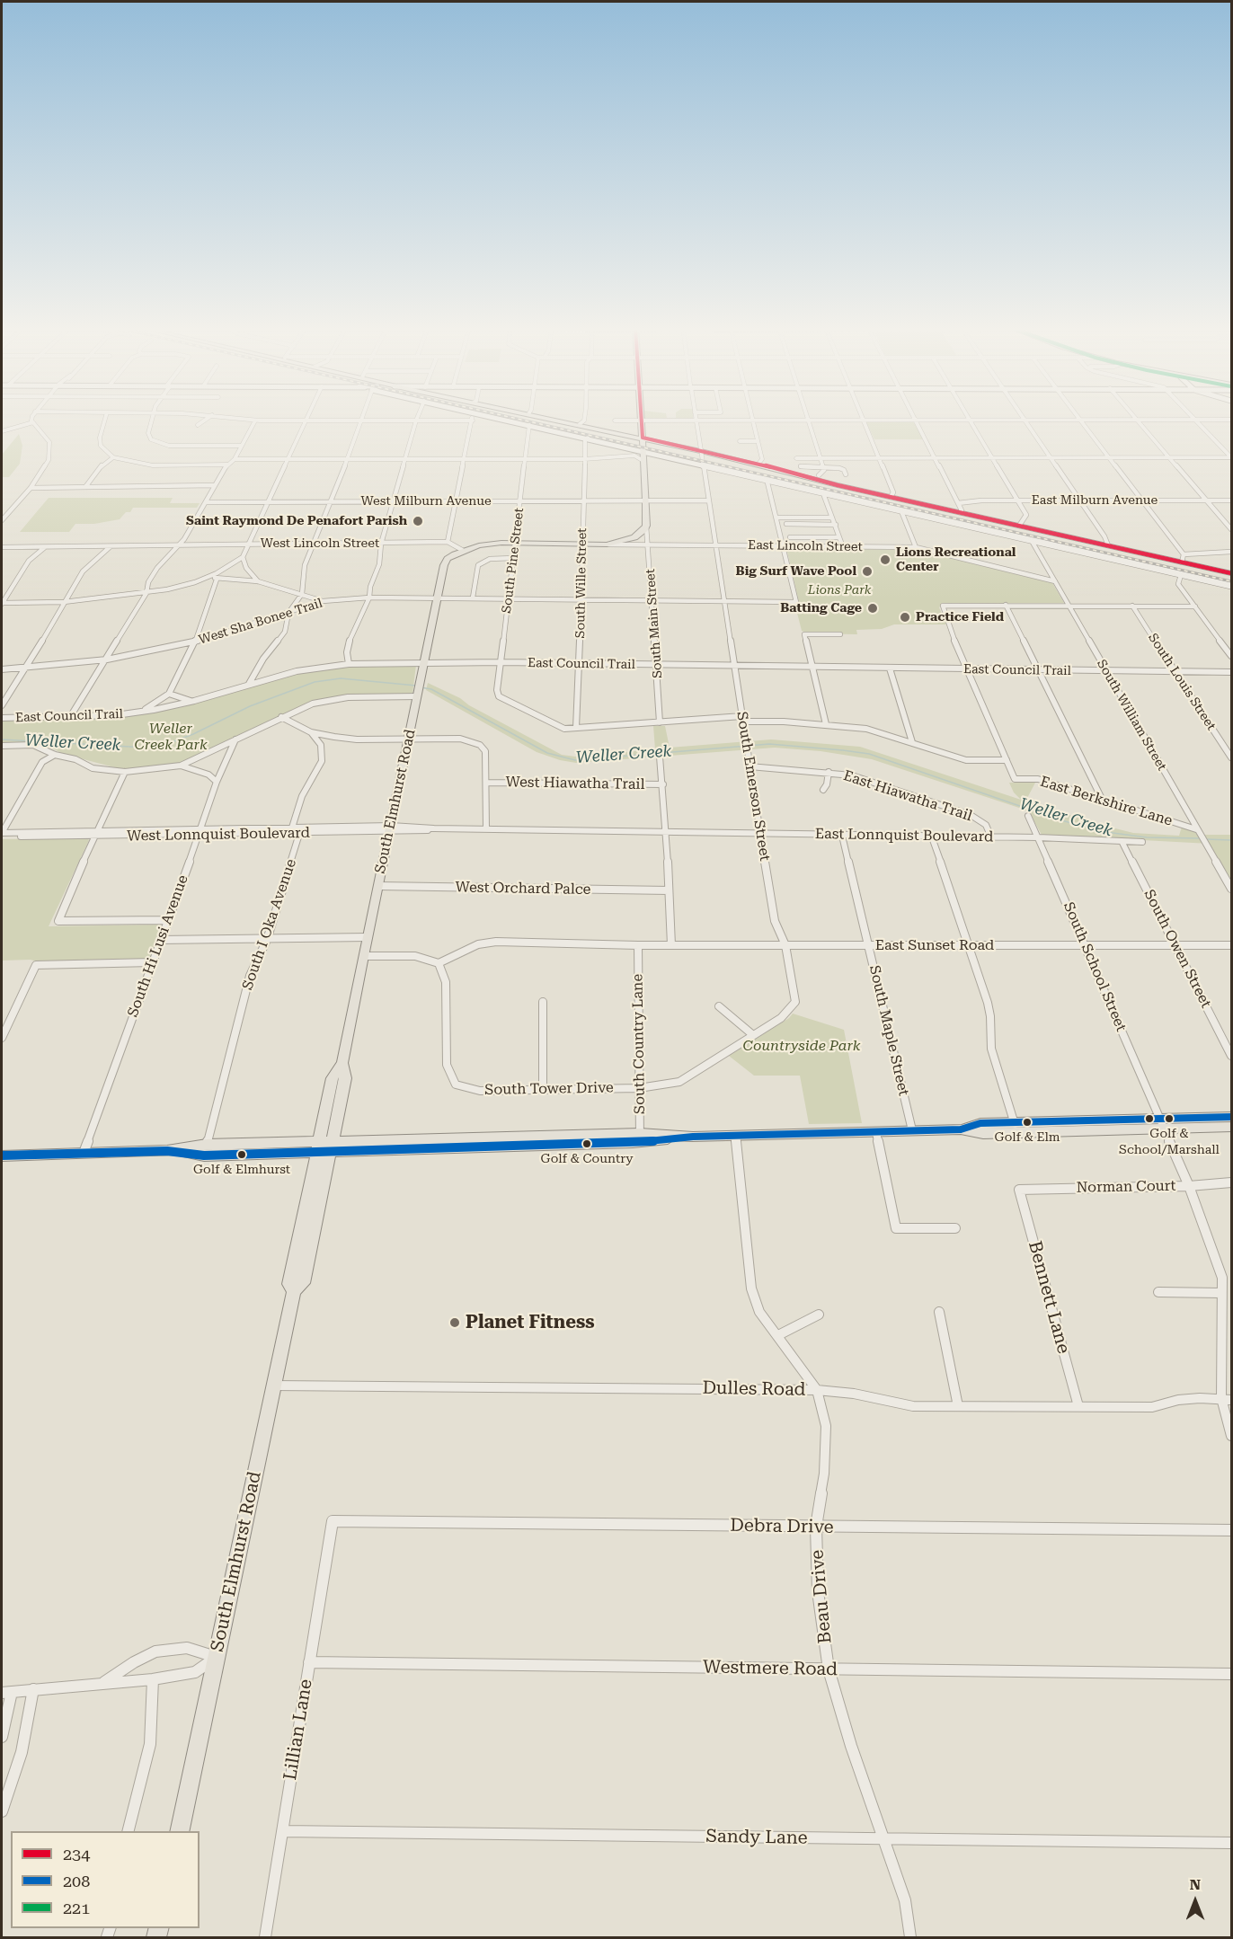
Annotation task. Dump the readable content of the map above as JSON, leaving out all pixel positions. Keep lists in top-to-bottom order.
{
  "streets": {
    "main road": ["South Main Street", "South Elmhurst Road"],
    "street": [
      "East Milburn Avenue",
      "West Milburn Avenue",
      "West Lincoln Street",
      "East Lincoln Street",
      "South Pine Street",
      "South Wille Street",
      "West Sha Bonee Trail",
      "East Council Trail",
      "South Louis Street",
      "South William Street",
      "West Hiawatha Trail",
      "South Emerson Street",
      "East Hiawatha Trail",
      "East Berkshire Lane",
      "West Lonnquist Boulevard",
      "East Lonnquist Boulevard",
      "West Orchard Palce",
      "South I Oka Avenue",
      "East Sunset Road",
      "South Hi Lusi Avenue",
      "South Owen Street",
      "South School Street",
      "South Maple Street",
      "South Country Lane",
      "South Tower Drive",
      "Norman Court",
      "Bennett Lane",
      "Dulles Road",
      "Debra Drive",
      "Beau Drive",
      "Westmere Road",
      "Lillian Lane",
      "Sandy Lane"
    ]
  },
  "crossings": [
    ["West Milburn Avenue", "South Pine Street"],
    ["West Milburn Avenue", "South Wille Street"],
    ["West Milburn Avenue", "South Main Street"],
    ["East Lincoln Street", "West Sha Bonee Trail"],
    ["East Lincoln Street", "South Main Street"],
    ["East Lincoln Street", "South William Street"],
    ["East Lincoln Street", "South Emerson Street"],
    ["South Pine Street", "South Wille Street"],
    ["South Pine Street", "West Sha Bonee Trail"],
    ["South Pine Street", "East Council Trail"],
    ["South Wille Street", "West Sha Bonee Trail"],
    ["South Wille Street", "East Council Trail"],
    ["West Sha Bonee Trail", "South Main Street"],
    ["West Sha Bonee Trail", "South Emerson Street"],
    ["West Sha Bonee Trail", "South Elmhurst Road"],
    ["South Main Street", "East Council Trail"],
    ["East Council Trail", "South Louis Street"],
    ["East Council Trail", "South William Street"],
    ["East Council Trail", "South Emerson Street"],
    ["East Council Trail", "South Elmhurst Road"],
    ["South William Street", "East Berkshire Lane"],
    ["South Emerson Street", "East Hiawatha Trail"],
    ["South Emerson Street", "East Lonnquist Boulevard"],
    ["South Emerson Street", "East Sunset Road"],
    ["South Emerson Street", "South Country Lane"],
    ["South Emerson Street", "South Tower Drive"],
    ["East Hiawatha Trail", "East Lonnquist Boulevard"],
    ["South Elmhurst Road", "West Lonnquist Boulevard"],
    ["South Elmhurst Road", "West Orchard Palce"],
    ["South Elmhurst Road", "Dulles Road"],
    ["West Lonnquist Boulevard", "East Lonnquist Boulevard"],
    ["West Lonnquist Boulevard", "South I Oka Avenue"],
    ["West Lonnquist Boulevard", "South Hi Lusi Avenue"],
    ["East Lonnquist Boulevard", "South Owen Street"],
    ["East Lonnquist Boulevard", "South School Street"],
    ["East Lonnquist Boulevard", "South Maple Street"],
    ["East Sunset Road", "South Owen Street"],
    ["East Sunset Road", "South School Street"],
    ["East Sunset Road", "South Maple Street"],
    ["East Sunset Road", "South Country Lane"],
    ["East Sunset Road", "South Tower Drive"],
    ["South School Street", "Norman Court"],
    ["South School Street", "Dulles Road"],
    ["South Country Lane", "South Tower Drive"],
    ["Norman Court", "Bennett Lane"],
    ["Bennett Lane", "Dulles Road"],
    ["Dulles Road", "Beau Drive"],
    ["Debra Drive", "Beau Drive"],
    ["Debra Drive", "Lillian Lane"],
    ["Beau Drive", "Westmere Road"],
    ["Beau Drive", "Sandy Lane"],
    ["Westmere Road", "Lillian Lane"],
    ["Lillian Lane", "Sandy Lane"]
  ],
  "water": ["Weller Creek"],
  "parks": ["Lions Park", "Weller Creek Park", "Countryside Park"],
  "places": [
    "Saint Raymond De Penafort Parish",
    "Lions Recreational Center",
    "Big Surf Wave Pool",
    "Batting Cage",
    "Practice Field",
    "Golf & School/Marshall",
    "Golf & Elm",
    "Golf & Country",
    "Golf & Elmhurst",
    "Planet Fitness"
  ],
  "lines": ["transit line 234", "transit line 208"],
  "legend": ["234", "208", "221"],
  "north": "top"
}
